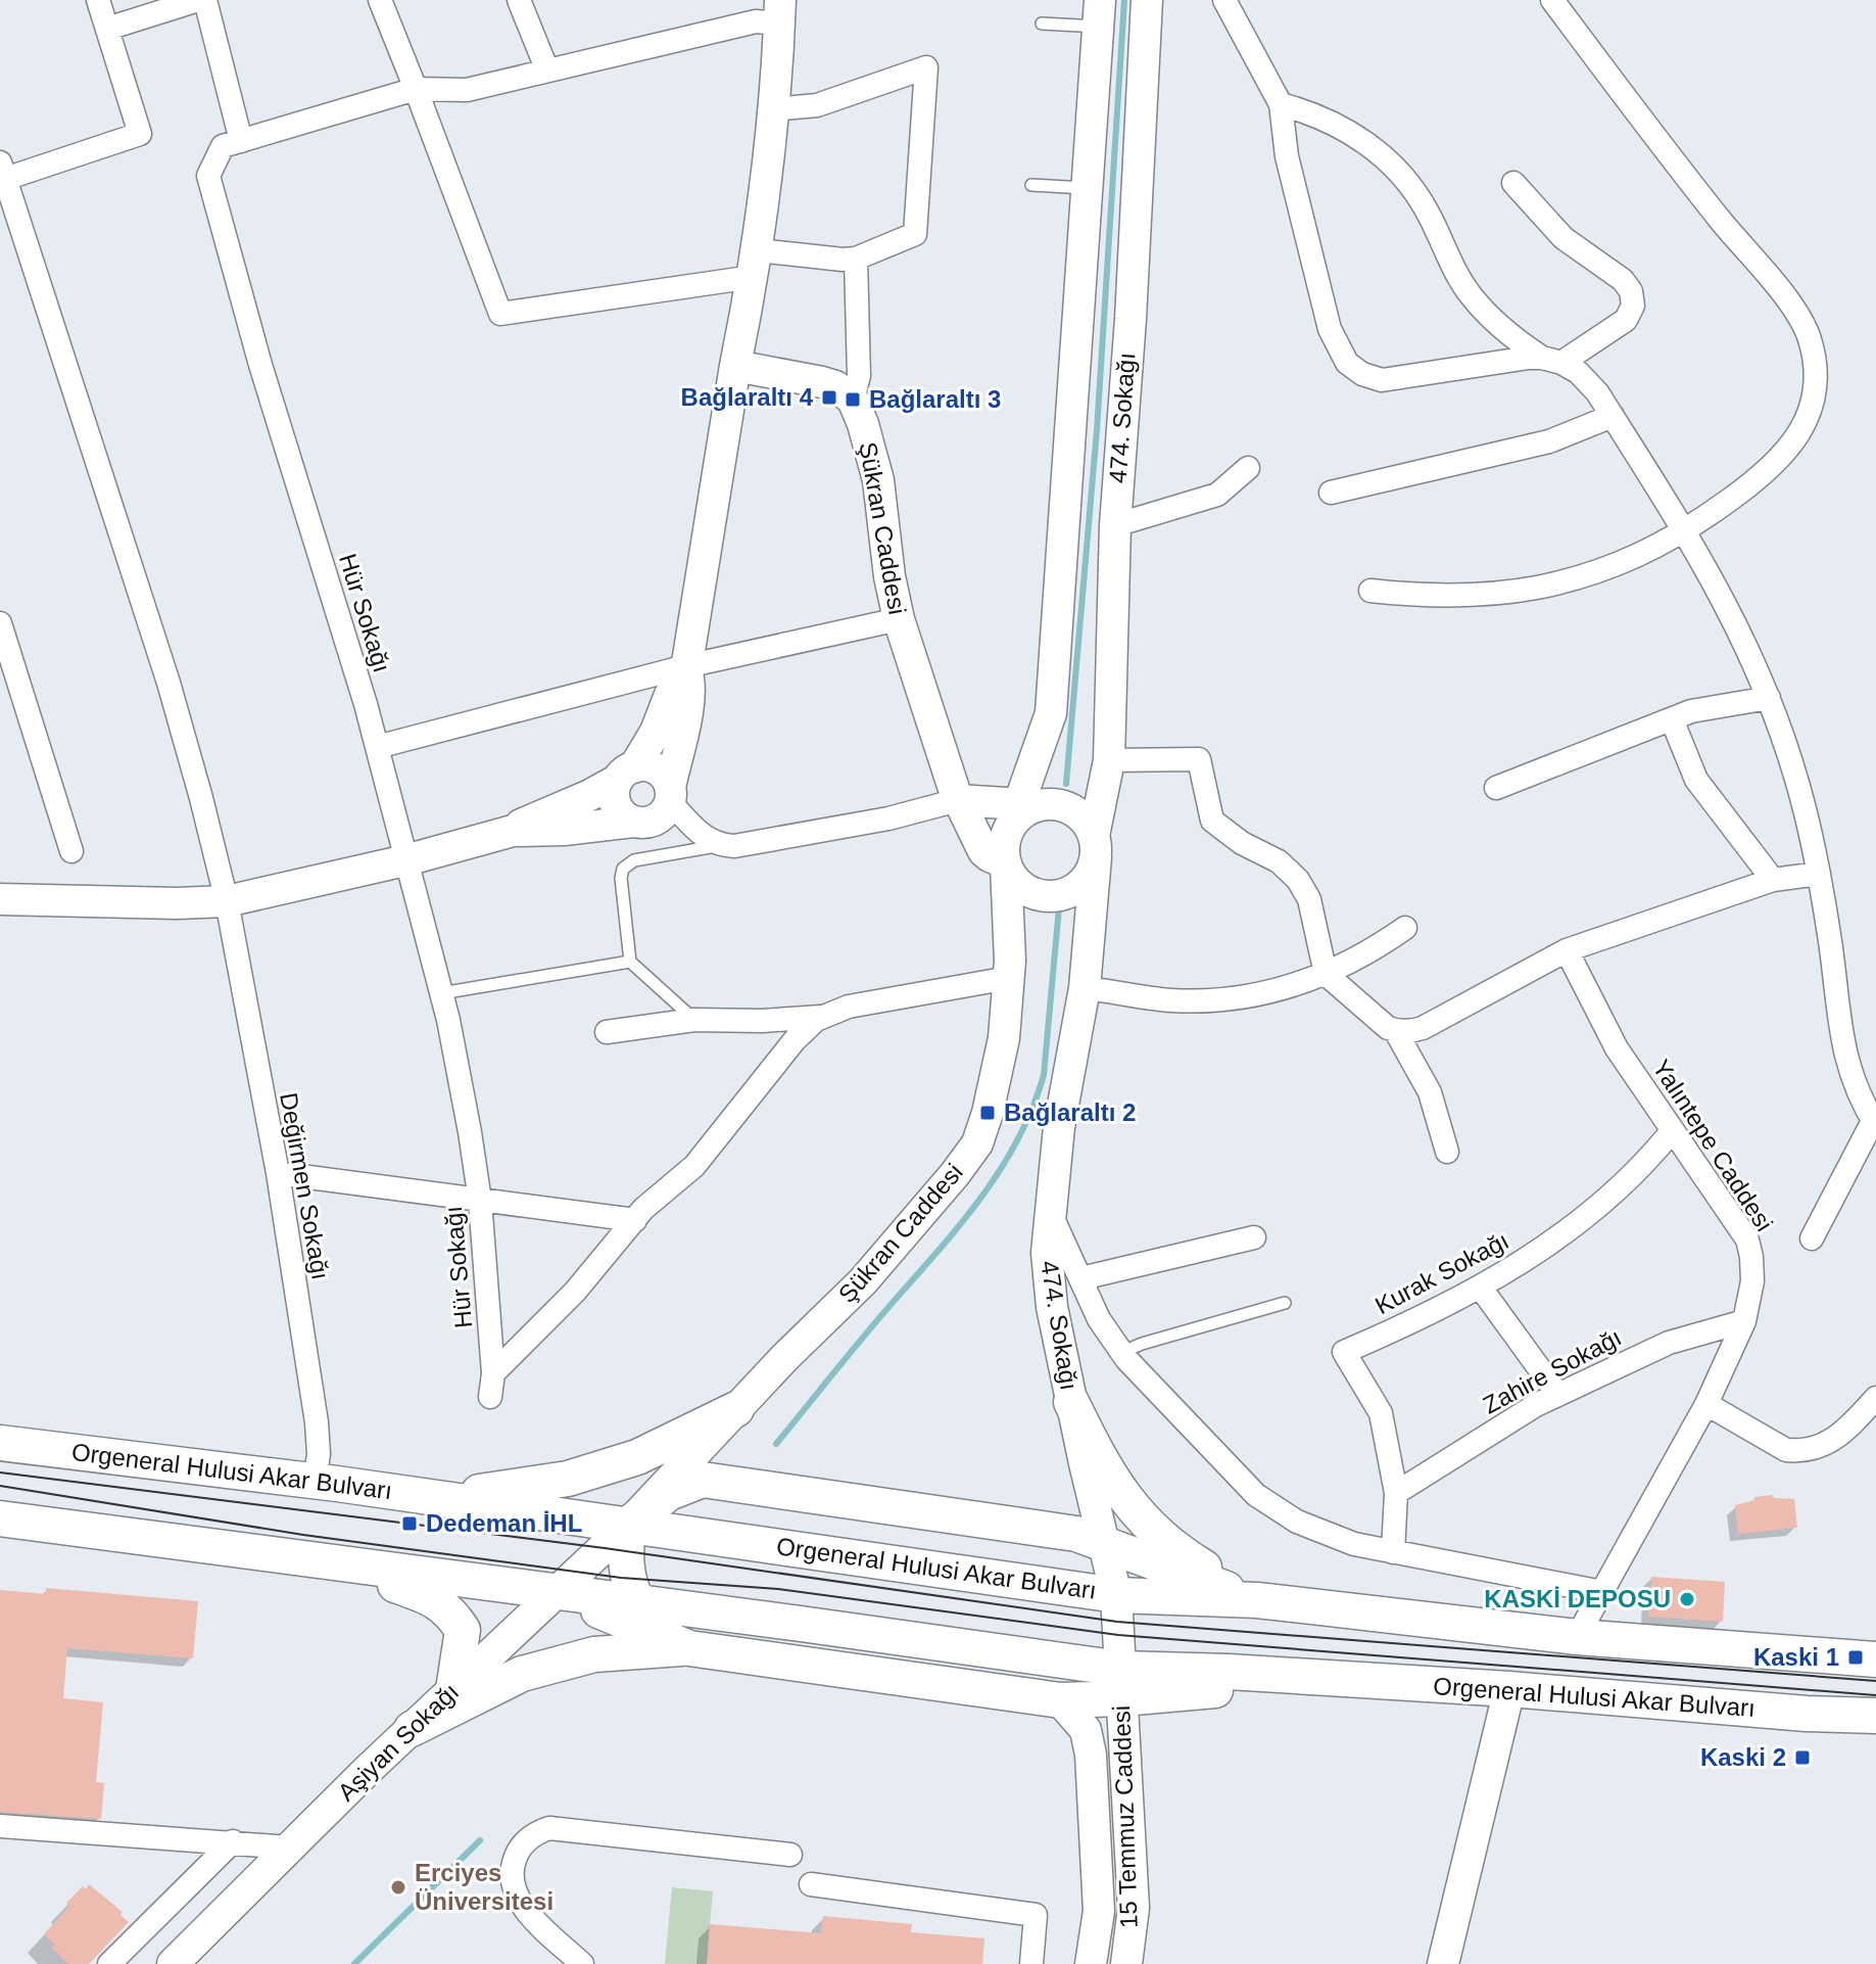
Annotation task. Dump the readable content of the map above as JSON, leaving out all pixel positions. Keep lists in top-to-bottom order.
{
  "streets": {
    "main road": ["Orgeneral Hulusi Akar Bulvarı"],
    "street": [
      "474. Sokağı",
      "Şükran Caddesi",
      "Hür Sokağı",
      "Yalıntepe Caddesi",
      "Değirmen Sokağı",
      "Kurak Sokağı",
      "Zahire Sokağı",
      "Aşiyan Sokağı",
      "15 Temmuz Caddesi"
    ]
  },
  "crossings": [
    ["474. Sokağı", "Şükran Caddesi"],
    ["474. Sokağı", "Orgeneral Hulusi Akar Bulvarı"],
    ["474. Sokağı", "15 Temmuz Caddesi"],
    ["Şükran Caddesi", "Orgeneral Hulusi Akar Bulvarı"],
    ["Şükran Caddesi", "Aşiyan Sokağı"],
    ["Yalıntepe Caddesi", "Kurak Sokağı"],
    ["Yalıntepe Caddesi", "Zahire Sokağı"],
    ["Yalıntepe Caddesi", "Orgeneral Hulusi Akar Bulvarı"],
    ["Değirmen Sokağı", "Orgeneral Hulusi Akar Bulvarı"],
    ["Kurak Sokağı", "Zahire Sokağı"],
    ["Orgeneral Hulusi Akar Bulvarı", "Aşiyan Sokağı"],
    ["Orgeneral Hulusi Akar Bulvarı", "15 Temmuz Caddesi"]
  ],
  "places": {
    "transit": [
      "Bağlaraltı 4",
      "Bağlaraltı 3",
      "Bağlaraltı 2",
      "Dedeman İHL",
      "Kaski 1",
      "Kaski 2"
    ],
    "other": ["KASKİ DEPOSU", "Erciyes Üniversitesi"]
  }
}
